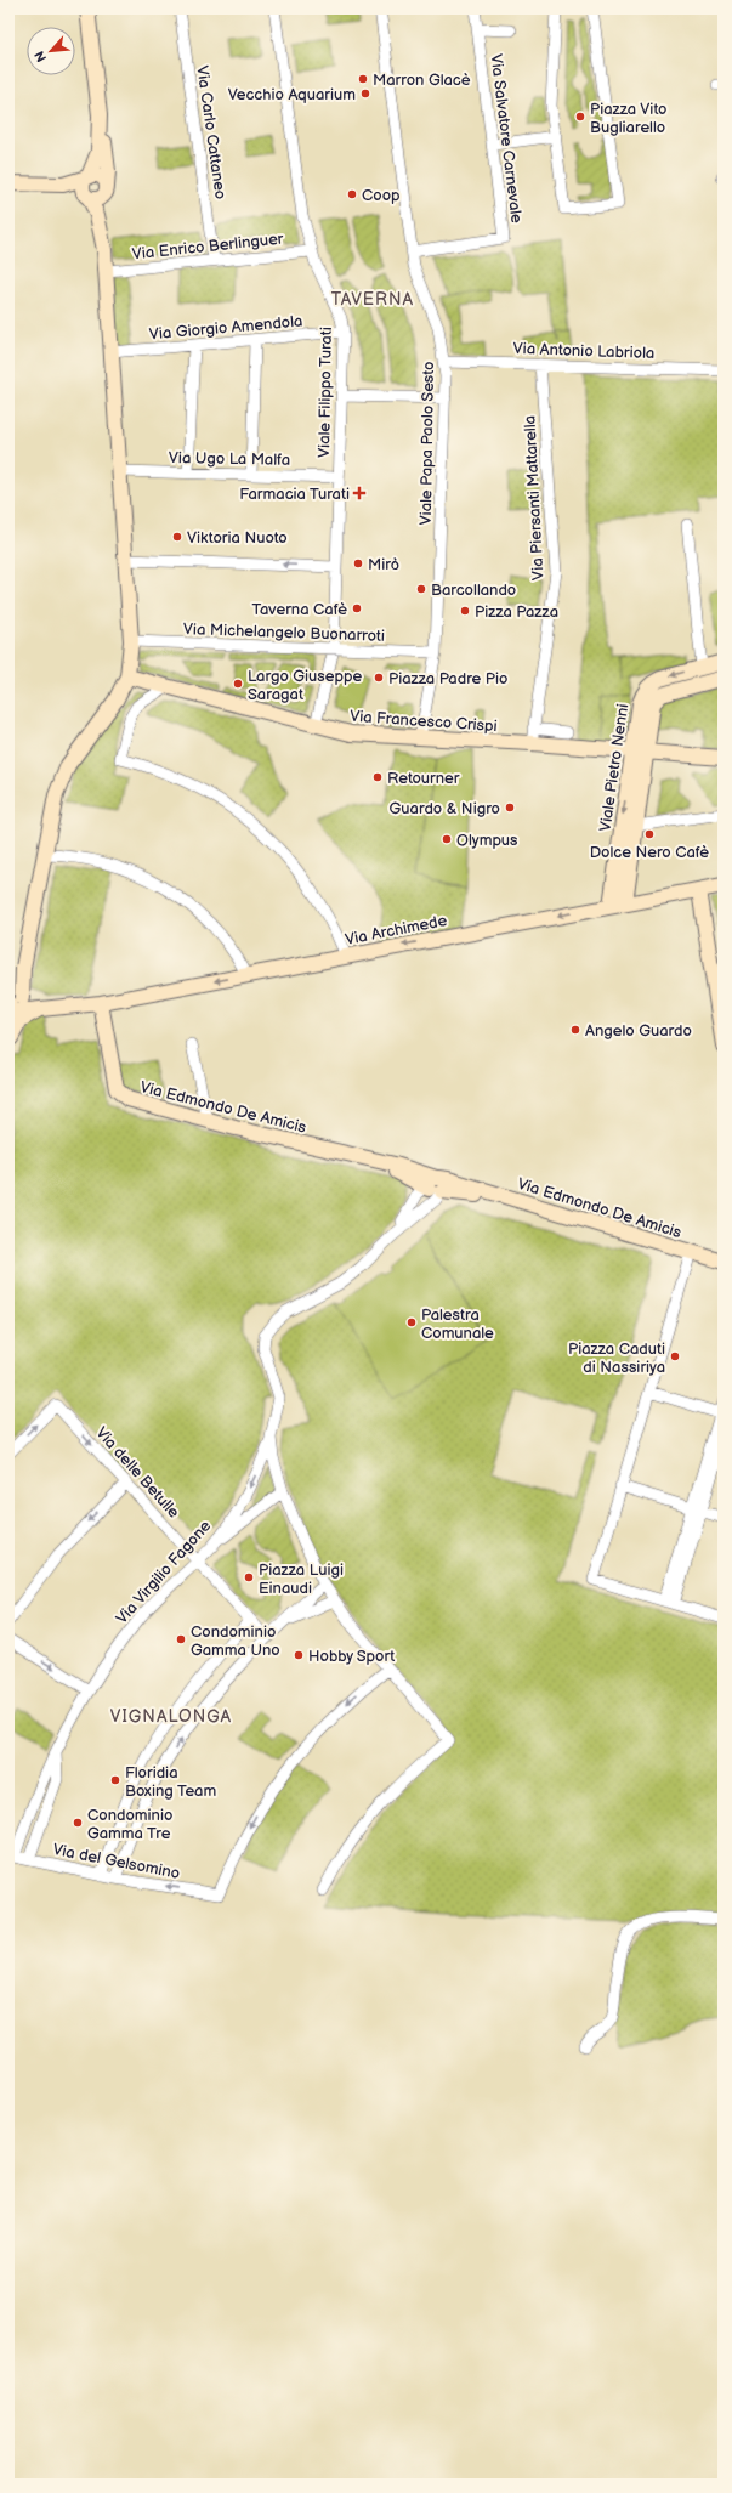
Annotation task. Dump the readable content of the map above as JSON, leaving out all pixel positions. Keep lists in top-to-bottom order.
{
  "streets": {
    "main road": [
      "Via Francesco Crispi",
      "Viale Pietro Nenni",
      "Via Archimede",
      "Via Edmondo De Amicis"
    ],
    "street": [
      "Via Carlo Cattaneo",
      "Via Salvatore Carnevale",
      "Via Enrico Berlinguer",
      "Via Giorgio Amendola",
      "Via Antonio Labriola",
      "Viale Filippo Turati",
      "Viale Papa Paolo Sesto",
      "Via Ugo La Malfa",
      "Via Piersanti Mattarella",
      "Via Michelangelo Buonarroti",
      "Via delle Betulle",
      "Via Virgilio Fagone",
      "Via del Gelsomino"
    ]
  },
  "crossings": [
    ["Via Carlo Cattaneo", "Via Enrico Berlinguer"],
    ["Via Salvatore Carnevale", "Viale Papa Paolo Sesto"],
    ["Via Enrico Berlinguer", "Viale Filippo Turati"],
    ["Via Giorgio Amendola", "Viale Filippo Turati"],
    ["Via Antonio Labriola", "Viale Papa Paolo Sesto"],
    ["Via Antonio Labriola", "Via Piersanti Mattarella"],
    ["Viale Filippo Turati", "Via Ugo La Malfa"],
    ["Viale Filippo Turati", "Via Michelangelo Buonarroti"],
    ["Viale Filippo Turati", "Via Francesco Crispi"],
    ["Viale Papa Paolo Sesto", "Via Michelangelo Buonarroti"],
    ["Viale Papa Paolo Sesto", "Via Francesco Crispi"],
    ["Via Piersanti Mattarella", "Via Francesco Crispi"],
    ["Via Francesco Crispi", "Viale Pietro Nenni"],
    ["Viale Pietro Nenni", "Via Archimede"],
    ["Via Archimede", "Via Edmondo De Amicis"],
    ["Via delle Betulle", "Via Virgilio Fagone"],
    ["Via Virgilio Fagone", "Via del Gelsomino"]
  ],
  "one_way": ["Via Archimede", "Via del Gelsomino"],
  "districts": ["TAVERNA", "VIGNALONGA"],
  "places": {
    "other": [
      "Marron Glacè",
      "Vecchio Aquarium",
      "Piazza Vito Bugliarello",
      "Coop",
      "Viktoria Nuoto",
      "Mirò",
      "Barcollando",
      "Taverna Cafè",
      "Pizza Pazza",
      "Piazza Padre Pio",
      "Largo Giuseppe Saragat",
      "Retourner",
      "Guardo & Nigro",
      "Dolce Nero Cafè",
      "Olympus",
      "Angelo Guardo",
      "Palestra Comunale",
      "Piazza Caduti di Nassiriya",
      "Piazza Luigi Einaudi",
      "Condominio Gamma Uno",
      "Hobby Sport",
      "Floridia Boxing Team",
      "Condominio Gamma Tre"
    ],
    "health": ["Farmacia Turati"]
  },
  "north": "bottom left"
}
